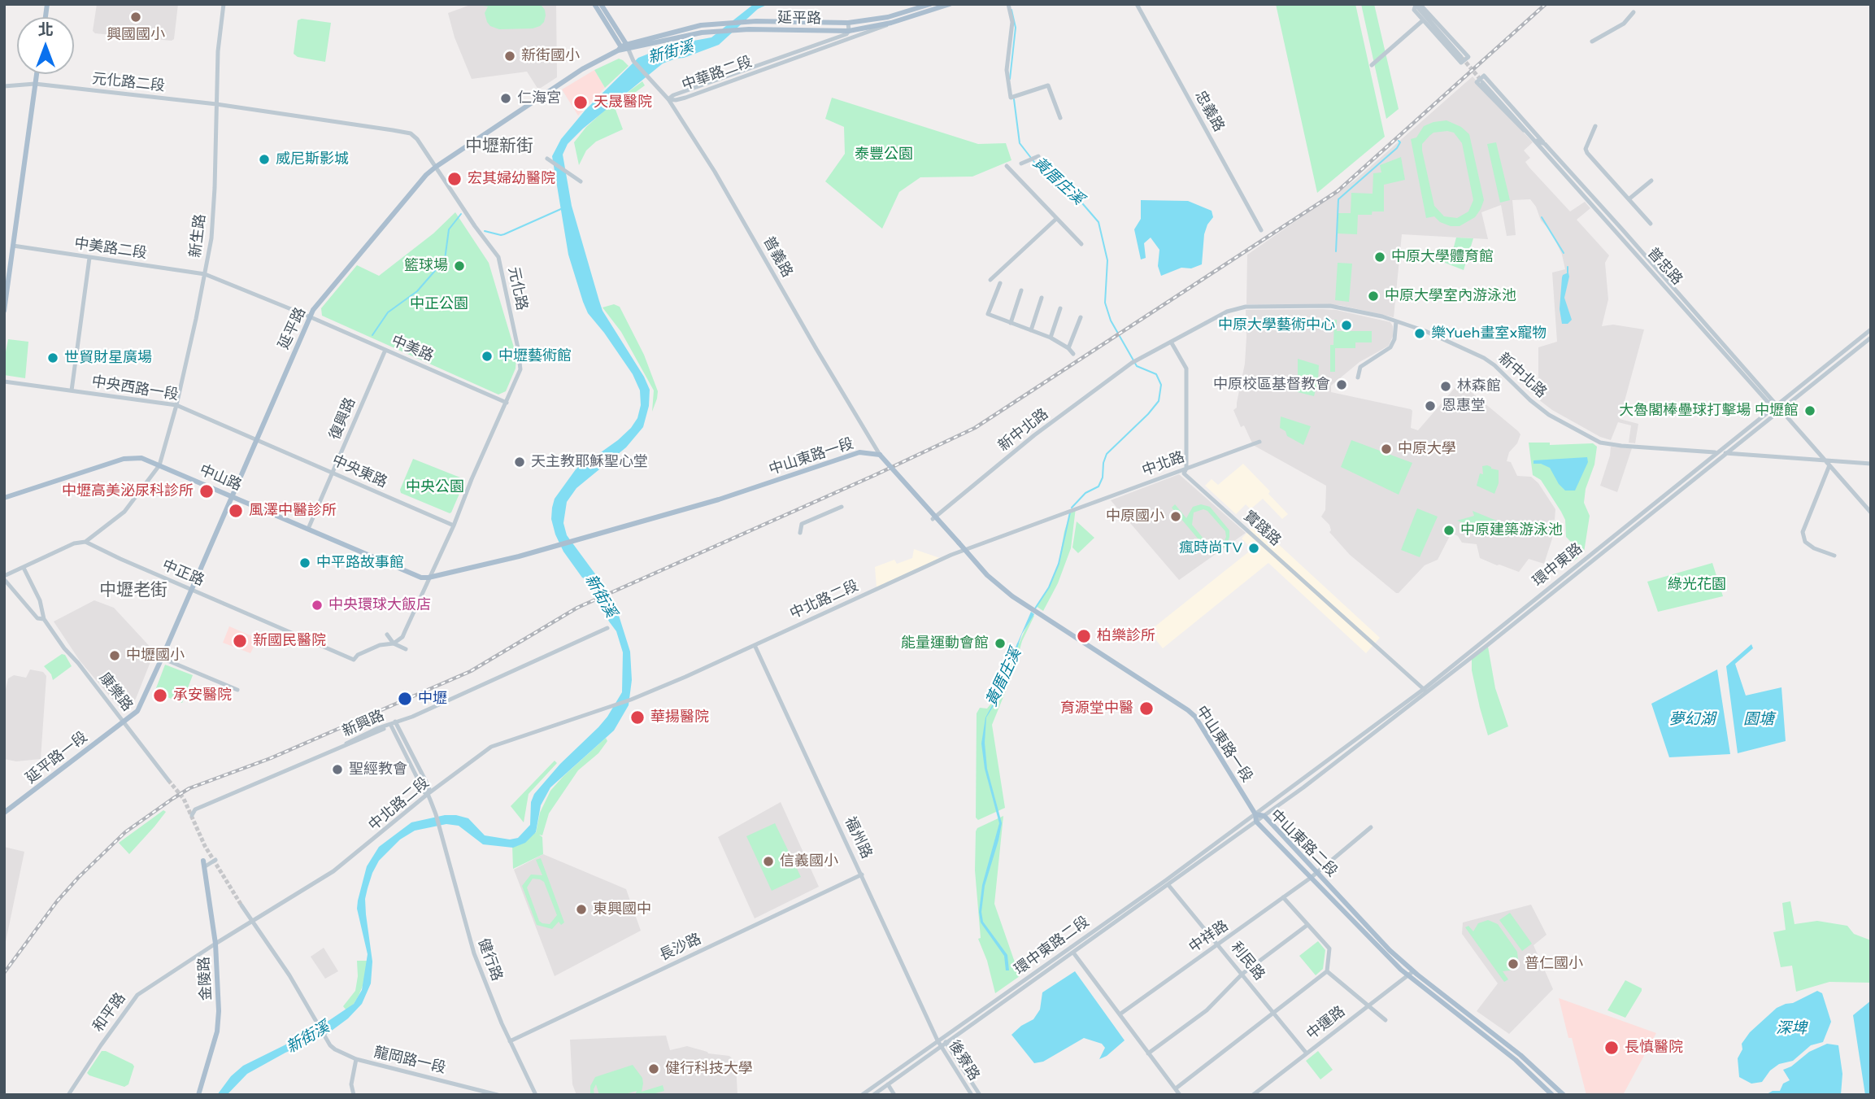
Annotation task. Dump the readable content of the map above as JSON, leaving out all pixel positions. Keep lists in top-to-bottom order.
{
  "streets": {
    "main road": [
      "延平路",
      "中華路二段",
      "中山東路一段",
      "中山路",
      "延平路一段",
      "中山東路二段",
      "金陵路"
    ],
    "street": [
      "元化路二段",
      "忠義路",
      "新生路",
      "中美路二段",
      "普義路",
      "普忠路",
      "元化路",
      "中美路",
      "新中北路",
      "中央西路一段",
      "復興路",
      "中北路",
      "中央東路",
      "實踐路",
      "環中東路",
      "中正路",
      "中北路二段",
      "康樂路",
      "新興路",
      "福州路",
      "中祥路",
      "環中東路二段",
      "長沙路",
      "健行路",
      "利民路",
      "和平路",
      "中運路",
      "龍岡路一段",
      "後寮路"
    ]
  },
  "crossings": [
    ["延平路", "中華路二段"],
    ["延平路", "中美路二段"],
    ["延平路", "普義路"],
    ["延平路", "元化路"],
    ["延平路", "中美路"],
    ["延平路", "中央西路一段"],
    ["延平路", "中央東路"],
    ["延平路", "中山路"],
    ["延平路", "中正路"],
    ["延平路", "康樂路"],
    ["延平路", "延平路一段"],
    ["中華路二段", "普義路"],
    ["元化路二段", "新生路"],
    ["元化路二段", "元化路"],
    ["新生路", "中美路二段"],
    ["新生路", "元化路"],
    ["新生路", "中央西路一段"],
    ["新生路", "中山路"],
    ["中美路二段", "中美路"],
    ["普義路", "中山東路一段"],
    ["普忠路", "新中北路"],
    ["普忠路", "環中東路"],
    ["元化路", "中美路"],
    ["元化路", "中山東路一段"],
    ["元化路", "中央東路"],
    ["元化路", "中山路"],
    ["元化路", "中正路"],
    ["中美路", "復興路"],
    ["新中北路", "環中東路"],
    ["中央西路一段", "中央東路"],
    ["復興路", "中央東路"],
    ["復興路", "中山路"],
    ["中山東路一段", "中北路"],
    ["中山東路一段", "中山路"],
    ["中山東路一段", "環中東路"],
    ["中山東路一段", "中北路二段"],
    ["中山東路一段", "中山東路二段"],
    ["中山東路一段", "環中東路二段"],
    ["中北路", "實踐路"],
    ["中北路", "中北路二段"],
    ["實踐路", "環中東路"],
    ["環中東路", "中山東路二段"],
    ["環中東路", "環中東路二段"],
    ["中北路二段", "福州路"],
    ["中北路二段", "健行路"],
    ["中北路二段", "金陵路"],
    ["中北路二段", "和平路"],
    ["中北路二段", "龍岡路一段"],
    ["康樂路", "延平路一段"],
    ["福州路", "環中東路二段"],
    ["福州路", "長沙路"],
    ["福州路", "後寮路"],
    ["中山東路二段", "中祥路"],
    ["中山東路二段", "環中東路二段"],
    ["中山東路二段", "中運路"],
    ["中祥路", "利民路"],
    ["環中東路二段", "利民路"],
    ["環中東路二段", "後寮路"],
    ["長沙路", "健行路"],
    ["利民路", "中運路"],
    ["金陵路", "和平路"]
  ],
  "districts": ["中壢新街", "中壢老街"],
  "water": [
    "新街溪",
    "黃厝庄溪",
    "夢幻湖",
    "園塘",
    "深埤"
  ],
  "parks": [
    "泰豐公園",
    "中正公園",
    "中央公園",
    "綠光花園"
  ],
  "places": [
    "興國國小",
    "新街國小",
    "仁海宮",
    "天晟醫院",
    "威尼斯影城",
    "宏其婦幼醫院",
    "中原大學體育館",
    "籃球場",
    "中原大學室內游泳池",
    "中原大學藝術中心",
    "樂Yueh畫室x寵物",
    "中壢藝術館",
    "世貿財星廣場",
    "中原校區基督教會",
    "林森館",
    "恩惠堂",
    "大魯閣棒壘球打擊場 中壢館",
    "中原大學",
    "天主教耶穌聖心堂",
    "中壢高美泌尿科診所",
    "風澤中醫診所",
    "中原國小",
    "中原建築游泳池",
    "瘋時尚TV",
    "中平路故事館",
    "中央環球大飯店",
    "柏樂診所",
    "新國民醫院",
    "能量運動會館",
    "中壢國小",
    "承安醫院",
    "中壢",
    "育源堂中醫",
    "華揚醫院",
    "聖經教會",
    "信義國小",
    "東興國中",
    "普仁國小",
    "長慎醫院",
    "健行科技大學"
  ],
  "north": "top"
}
